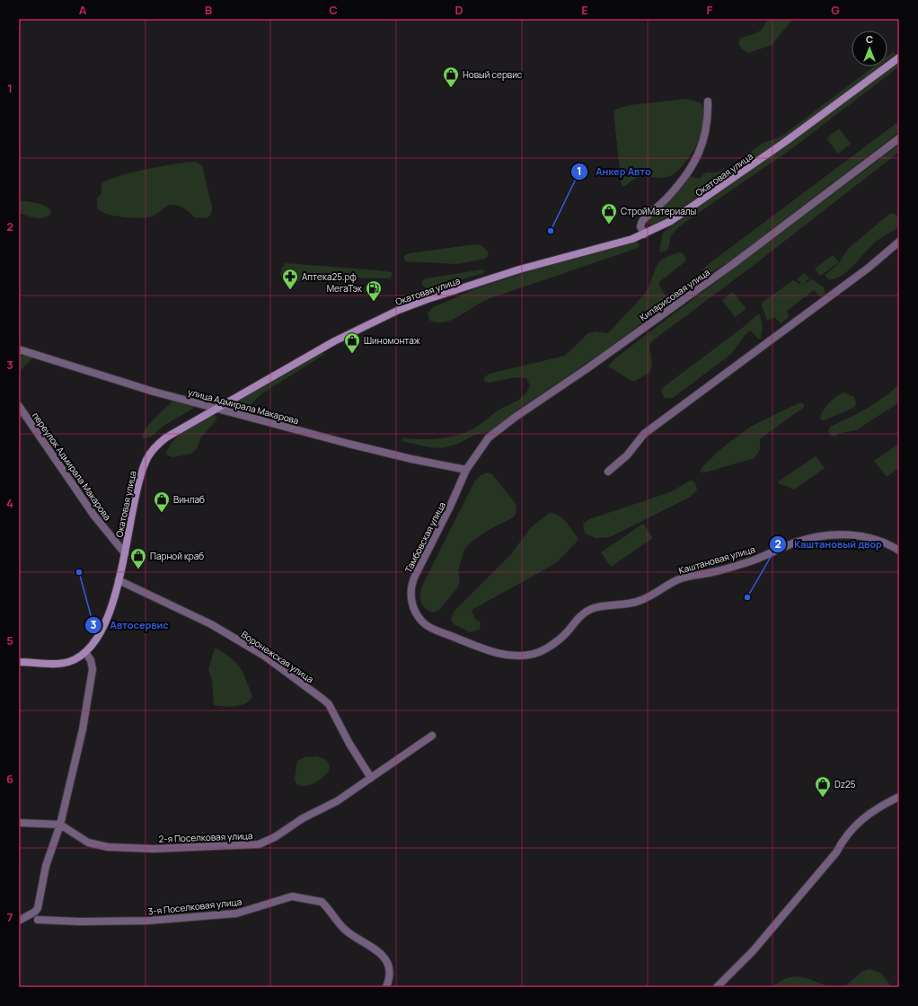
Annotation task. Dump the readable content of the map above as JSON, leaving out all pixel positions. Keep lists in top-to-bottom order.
{
  "streets": {
    "main road": ["Окатовая улица"],
    "street": [
      "Кипарисовая улица",
      "улица Адмирала Макарова",
      "переулок Адмирала Макарова",
      "Тамбовская улица",
      "Каштановая улица",
      "Воронежская улица",
      "2-я Поселковая улица",
      "3-я Поселковая улица"
    ]
  },
  "crossings": [
    ["Окатовая улица", "улица Адмирала Макарова"],
    ["Окатовая улица", "переулок Адмирала Макарова"],
    ["Окатовая улица", "Воронежская улица"],
    ["Кипарисовая улица", "улица Адмирала Макарова"],
    ["Кипарисовая улица", "Тамбовская улица"],
    ["улица Адмирала Макарова", "Тамбовская улица"],
    ["Тамбовская улица", "Каштановая улица"],
    ["Воронежская улица", "2-я Поселковая улица"]
  ],
  "places": {
    "shop": [
      "Новый сервис",
      "СтройМатериалы",
      "Шиномонтаж",
      "Винлаб",
      "Парной краб",
      "Dz25"
    ],
    "other": ["Анкер Авто", "Автосервис", "Каштановый двор"],
    "pharmacy": ["Аптека25.рф"],
    "fuel station": ["МегаТэк"]
  },
  "north": "top",
  "grid": {
    "columns": [
      "A",
      "B",
      "C",
      "D",
      "E",
      "F",
      "G"
    ],
    "rows": [
      "1",
      "2",
      "3",
      "4",
      "5",
      "6",
      "7"
    ]
  }
}
